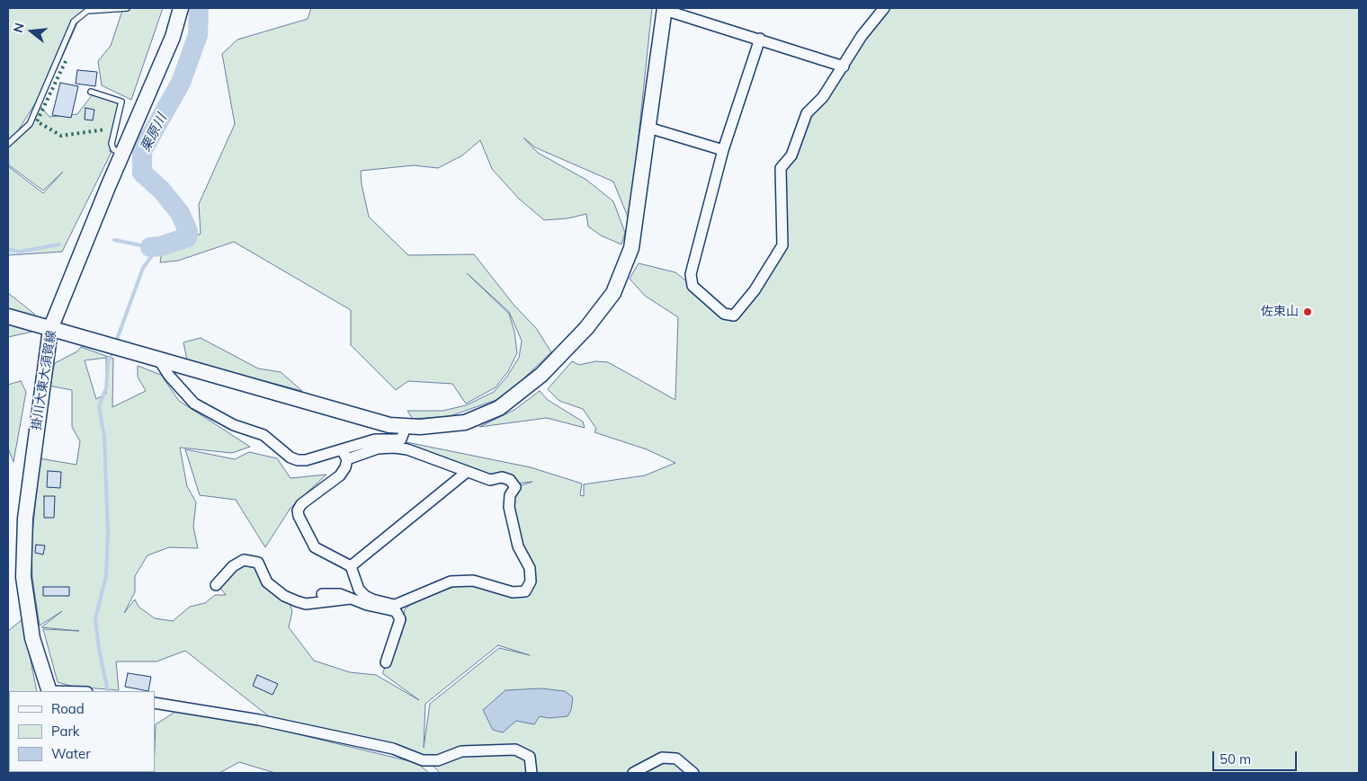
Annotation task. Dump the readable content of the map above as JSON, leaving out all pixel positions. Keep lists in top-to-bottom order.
{
  "streets": {
    "street": ["掛川大東大須賀線"]
  },
  "water": ["栗原川"],
  "places": ["佐束山"],
  "legend": ["Road", "Park", "Water"],
  "scale_bar": "50 m",
  "north": "left"
}
